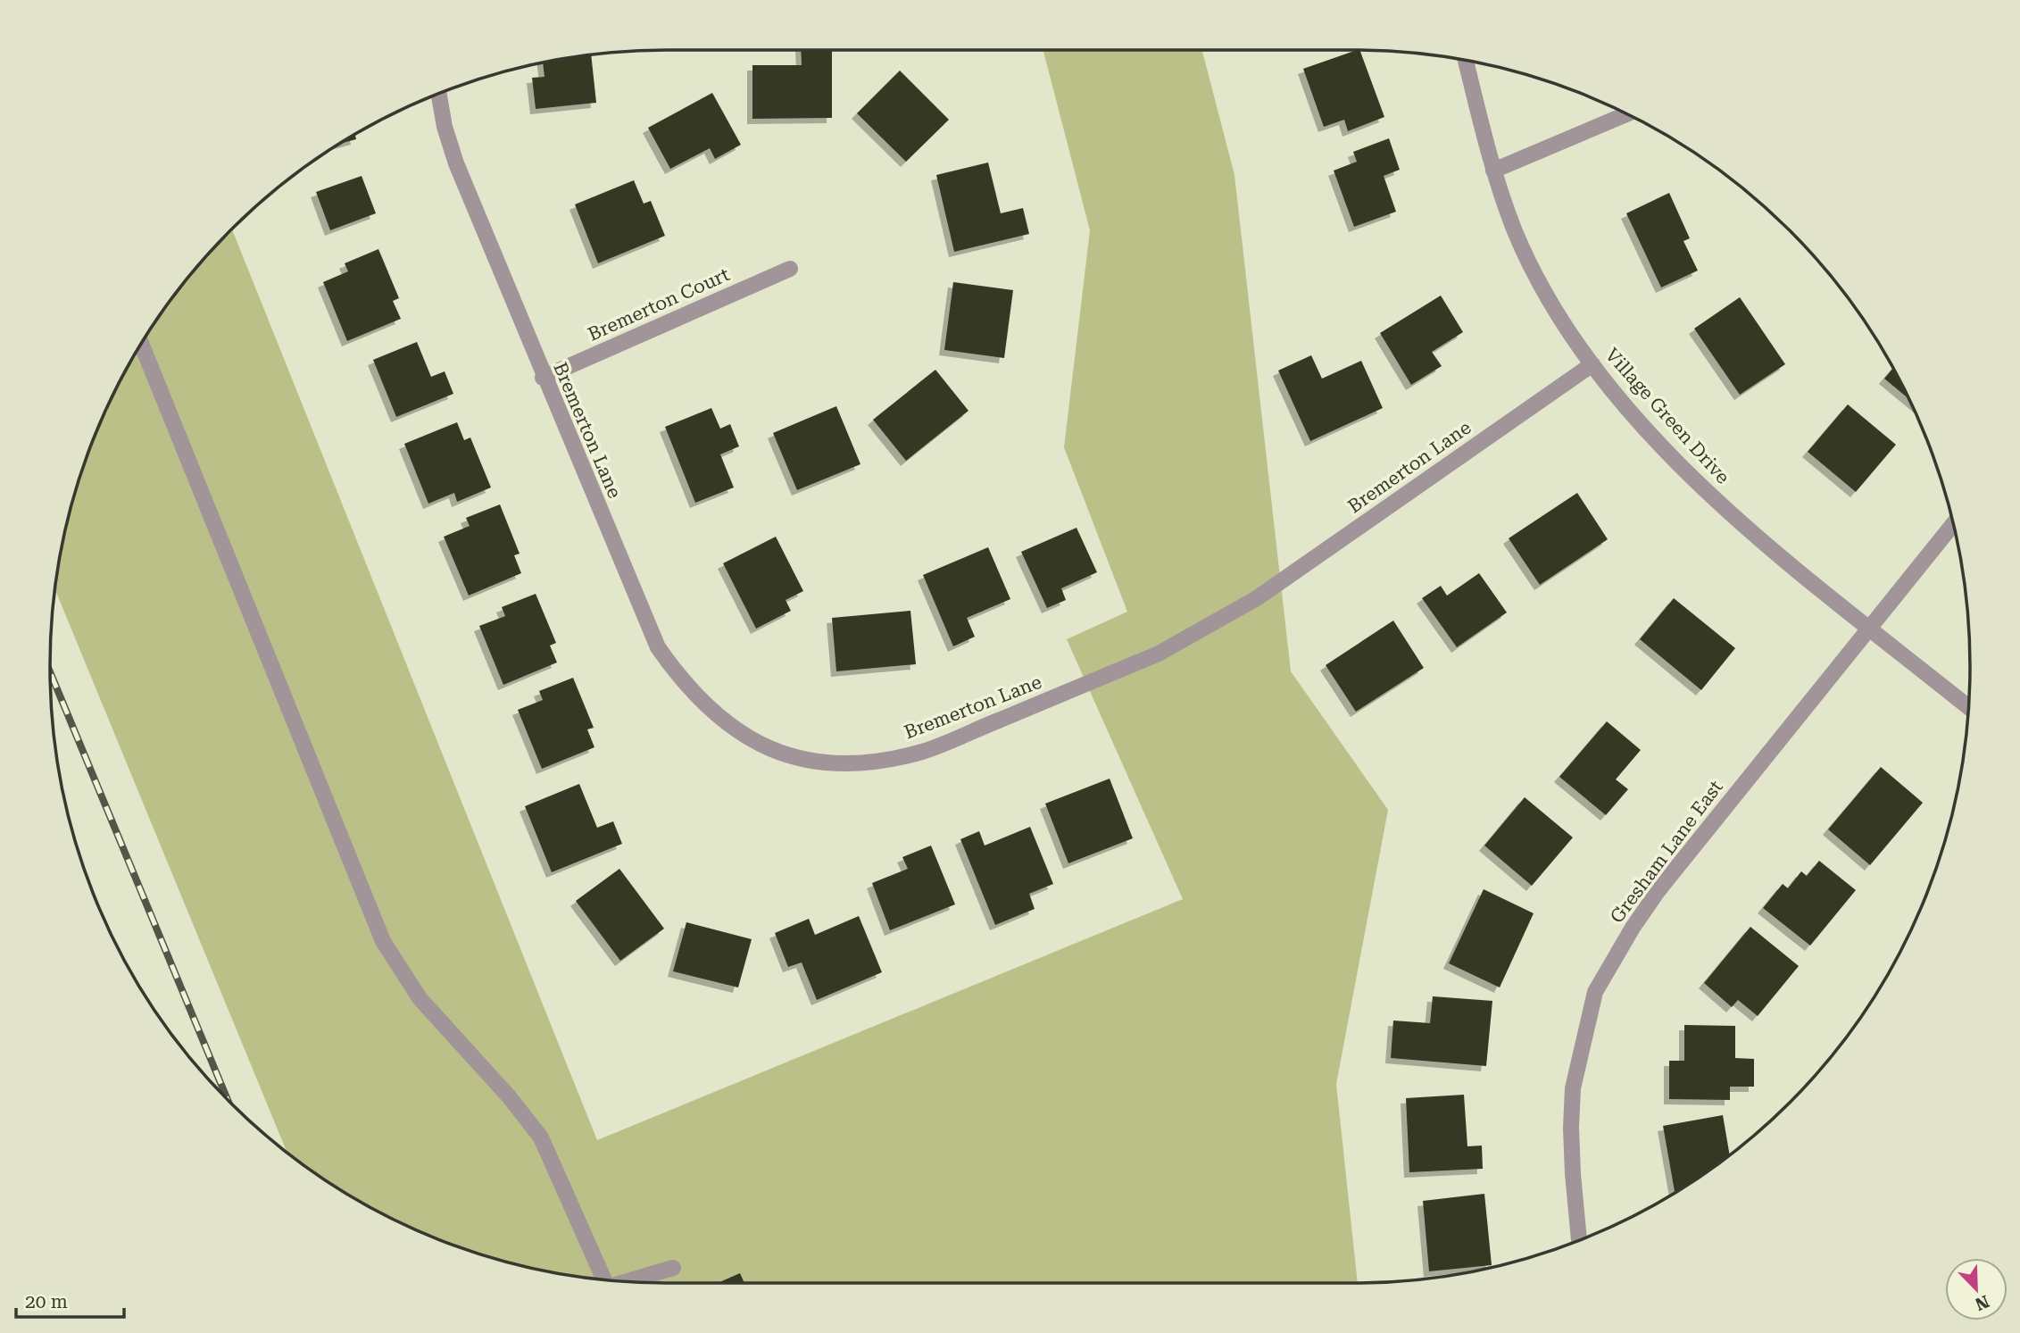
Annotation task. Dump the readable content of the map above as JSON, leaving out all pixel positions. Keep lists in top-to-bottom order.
{
  "streets": {
    "street": [
      "Bremerton Court",
      "Village Green Drive",
      "Bremerton Lane",
      "Gresham Lane East"
    ]
  },
  "crossings": [
    ["Bremerton Court", "Bremerton Lane"],
    ["Village Green Drive", "Bremerton Lane"],
    ["Village Green Drive", "Gresham Lane East"]
  ],
  "scale_bar": "20 m",
  "north": "bottom right"
}
